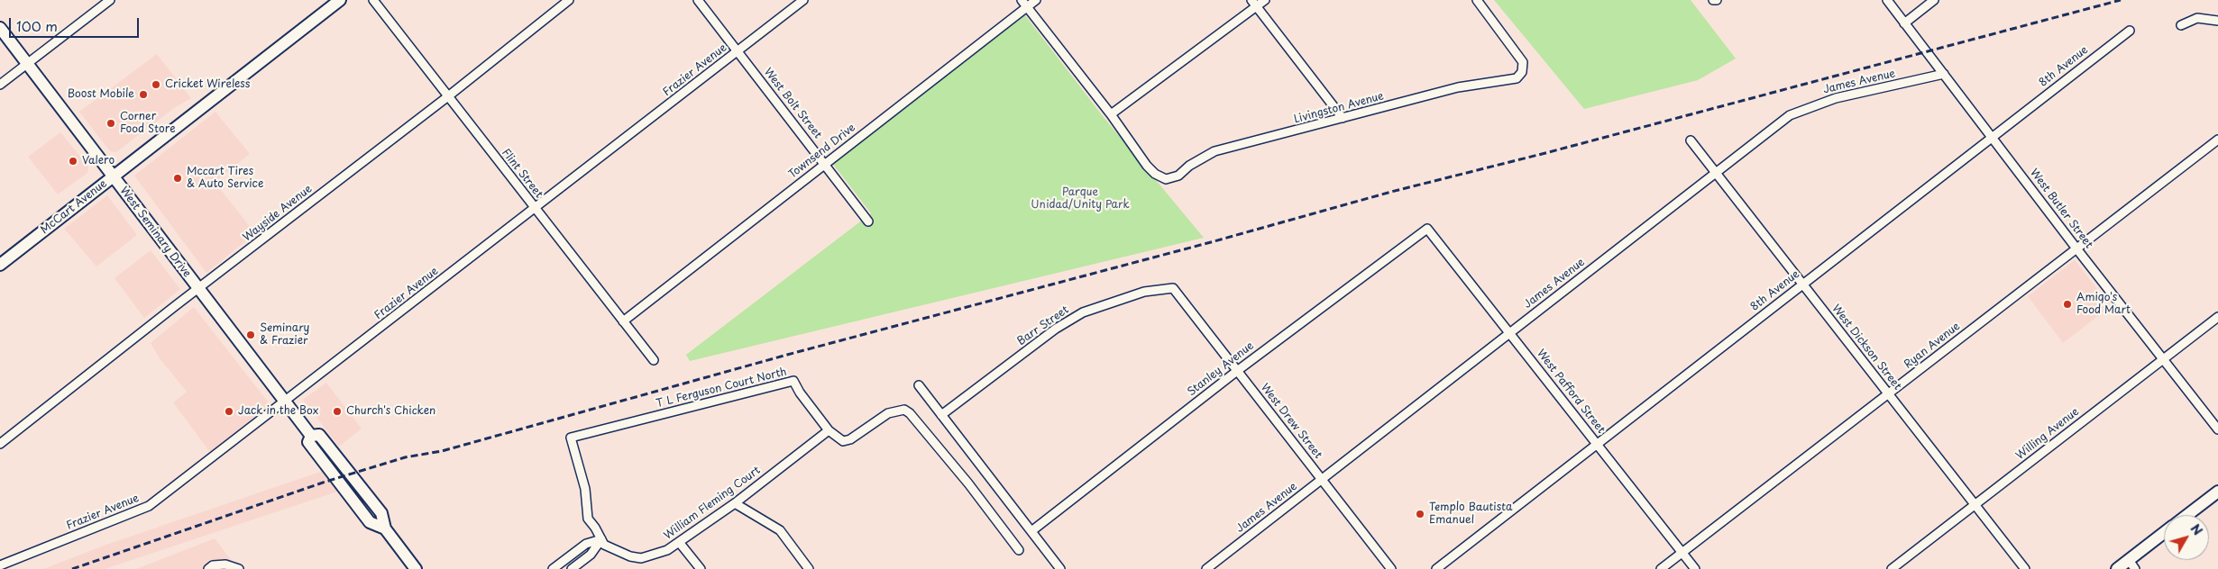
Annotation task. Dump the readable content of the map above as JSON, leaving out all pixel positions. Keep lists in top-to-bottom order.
{
  "streets": {
    "main road": ["McCart Avenue", "West Seminary Drive"],
    "street": [
      "8th Avenue",
      "Frazier Avenue",
      "James Avenue",
      "West Bolt Street",
      "Livingston Avenue",
      "Townsend Drive",
      "Flint Street",
      "West Butler Street",
      "Wayside Avenue",
      "Barr Street",
      "Ryan Avenue",
      "West Dickson Street",
      "Stanley Avenue",
      "T L Ferguson Court North",
      "West Pafford Street",
      "West Drew Street",
      "Willing Avenue",
      "William Fleming Court"
    ]
  },
  "crossings": [
    ["8th Avenue", "West Butler Street"],
    ["8th Avenue", "West Dickson Street"],
    ["8th Avenue", "West Pafford Street"],
    ["Frazier Avenue", "West Bolt Street"],
    ["Frazier Avenue", "Flint Street"],
    ["Frazier Avenue", "West Seminary Drive"],
    ["James Avenue", "West Butler Street"],
    ["James Avenue", "West Dickson Street"],
    ["James Avenue", "West Pafford Street"],
    ["James Avenue", "West Drew Street"],
    ["West Bolt Street", "Townsend Drive"],
    ["Townsend Drive", "Flint Street"],
    ["Flint Street", "Wayside Avenue"],
    ["McCart Avenue", "West Seminary Drive"],
    ["West Butler Street", "Ryan Avenue"],
    ["West Butler Street", "Willing Avenue"],
    ["Wayside Avenue", "West Seminary Drive"],
    ["Barr Street", "West Drew Street"],
    ["Ryan Avenue", "West Dickson Street"],
    ["Ryan Avenue", "West Pafford Street"],
    ["West Dickson Street", "Willing Avenue"],
    ["Stanley Avenue", "West Pafford Street"],
    ["Stanley Avenue", "West Drew Street"],
    ["T L Ferguson Court North", "William Fleming Court"]
  ],
  "parks": ["Parque Unidad/Unity Park"],
  "places": [
    "Cricket Wireless",
    "Boost Mobile",
    "Corner Food Store",
    "Valero",
    "Mccart Tires & Auto Service",
    "Amigo's Food Mart",
    "Seminary & Frazier",
    "Jack in the Box",
    "Church's Chicken",
    "Templo Bautista Emanuel"
  ],
  "scale_bar": "100 m",
  "north": "top right"
}
